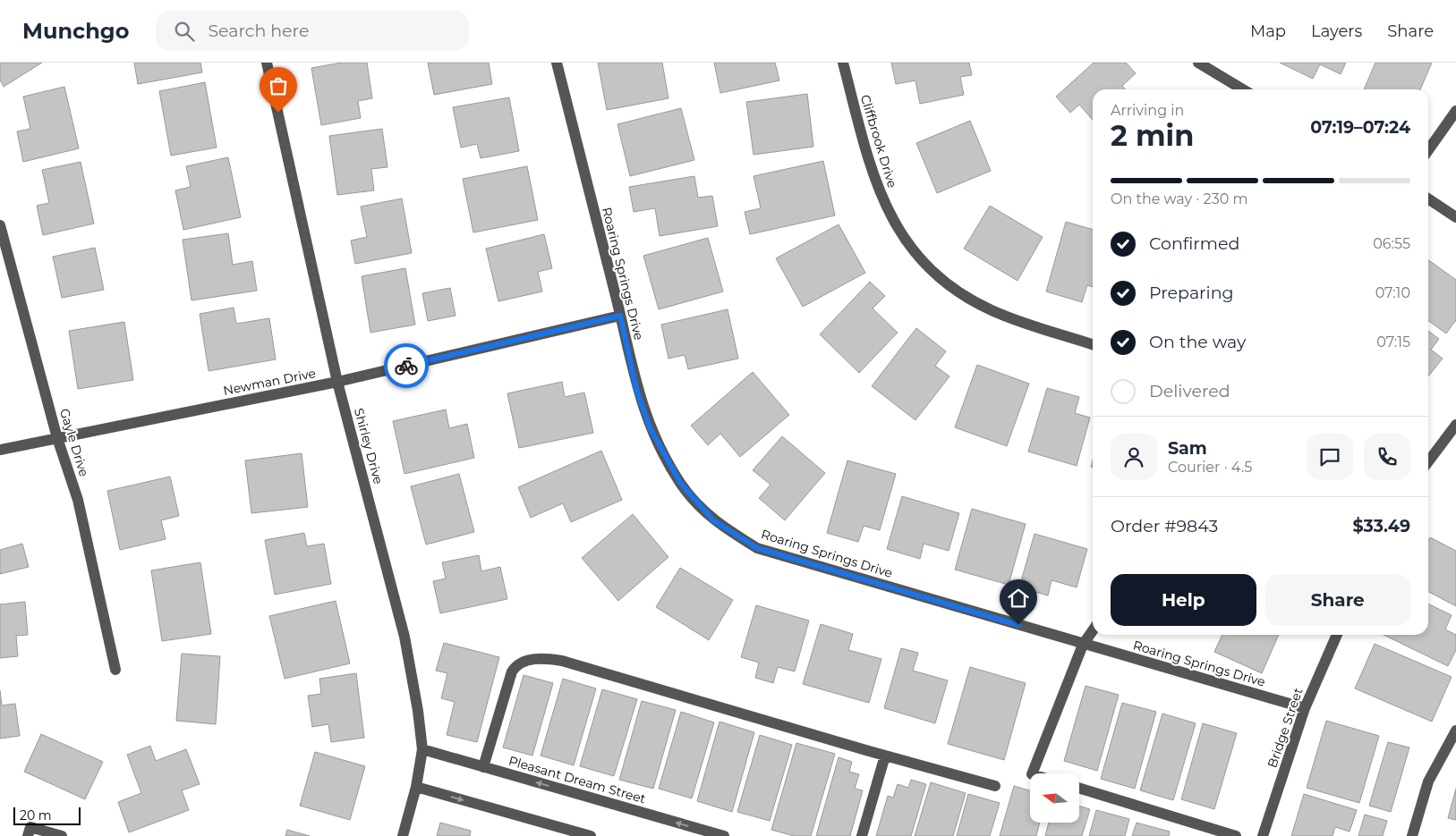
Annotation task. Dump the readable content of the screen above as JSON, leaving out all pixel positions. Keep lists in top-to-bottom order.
{
  "streets": {
    "street": [
      "Cliffbrook Drive",
      "Roaring Springs Drive",
      "Newman Drive",
      "Gayle Drive",
      "Shirley Drive",
      "Bridge Street",
      "Pleasant Dream Street"
    ]
  },
  "crossings": [
    ["Roaring Springs Drive", "Newman Drive"],
    ["Roaring Springs Drive", "Bridge Street"],
    ["Newman Drive", "Gayle Drive"],
    ["Newman Drive", "Shirley Drive"],
    ["Shirley Drive", "Pleasant Dream Street"]
  ],
  "scale_bar": "20 m",
  "north": "left",
  "page": {
    "header": "Munchgo",
    "search": "Search here",
    "nav": ["Map", "Layers", "Share"],
    "heading": ["2 min", "Arriving in", "07:19–07:24"],
    "panel": [
      "Sam",
      "Courier · 4.5",
      "Order #9843",
      "$33.49"
    ],
    "bar": "On the way · 230 m",
    "list": [
      ["Confirmed", "06:55"],
      ["Preparing", "07:10"],
      ["On the way", "07:15"],
      "Delivered"
    ],
    "buttons": ["Help", "Share"],
    "scale": "20 m"
  }
}
